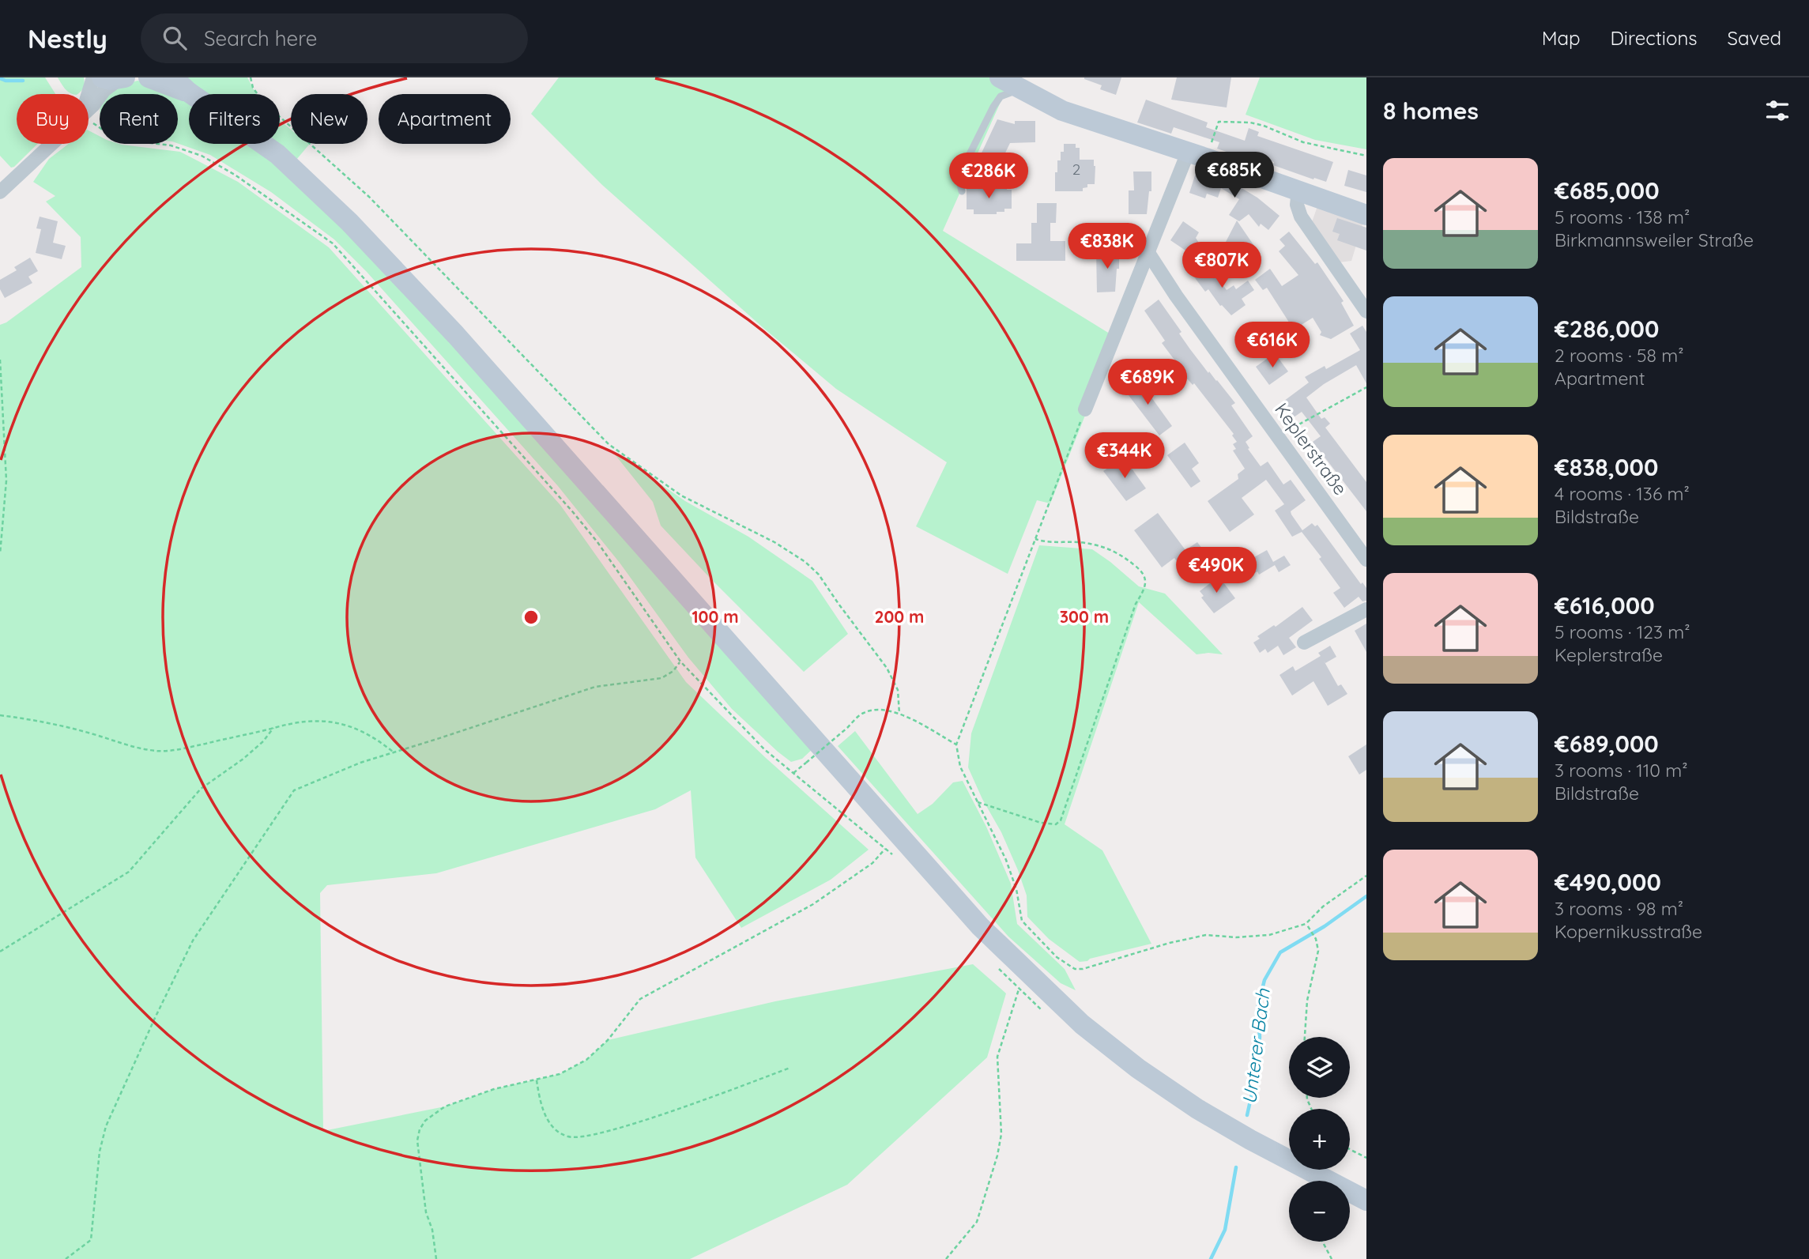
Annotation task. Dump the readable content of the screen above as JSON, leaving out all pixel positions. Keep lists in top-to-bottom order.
{
  "streets": {
    "street": ["Keplerstraße"]
  },
  "water": ["Unterer Bach"],
  "house_numbers": ["2"],
  "page": {
    "header": "Nestly",
    "search": "Search here",
    "nav": ["Map", "Directions", "Saved"],
    "heading": "8 homes",
    "chip": [
      "Buy",
      "Rent",
      "Filters",
      "New",
      "Apartment"
    ],
    "list": [
      {
        "name": "€685,000",
        "note": "5 rooms · 138 m² · Birkmannsweiler Straße"
      },
      {
        "name": "€286,000",
        "note": "2 rooms · 58 m² · Apartment"
      },
      {
        "name": "€838,000",
        "note": "4 rooms · 136 m² · Bildstraße"
      },
      {
        "name": "€616,000",
        "note": "5 rooms · 123 m² · Keplerstraße"
      },
      {
        "name": "€689,000",
        "note": "3 rooms · 110 m² · Bildstraße"
      },
      {
        "name": "€490,000",
        "note": "3 rooms · 98 m² · Kopernikusstraße"
      }
    ],
    "price": [
      "€685K",
      "€286K",
      "€838K",
      "€807K",
      "€616K",
      "€689K",
      "€344K",
      "€490K"
    ],
    "map_buttons": ["+", "−"]
  },
  "rings": ["100 m", "200 m", "300 m"]
}
